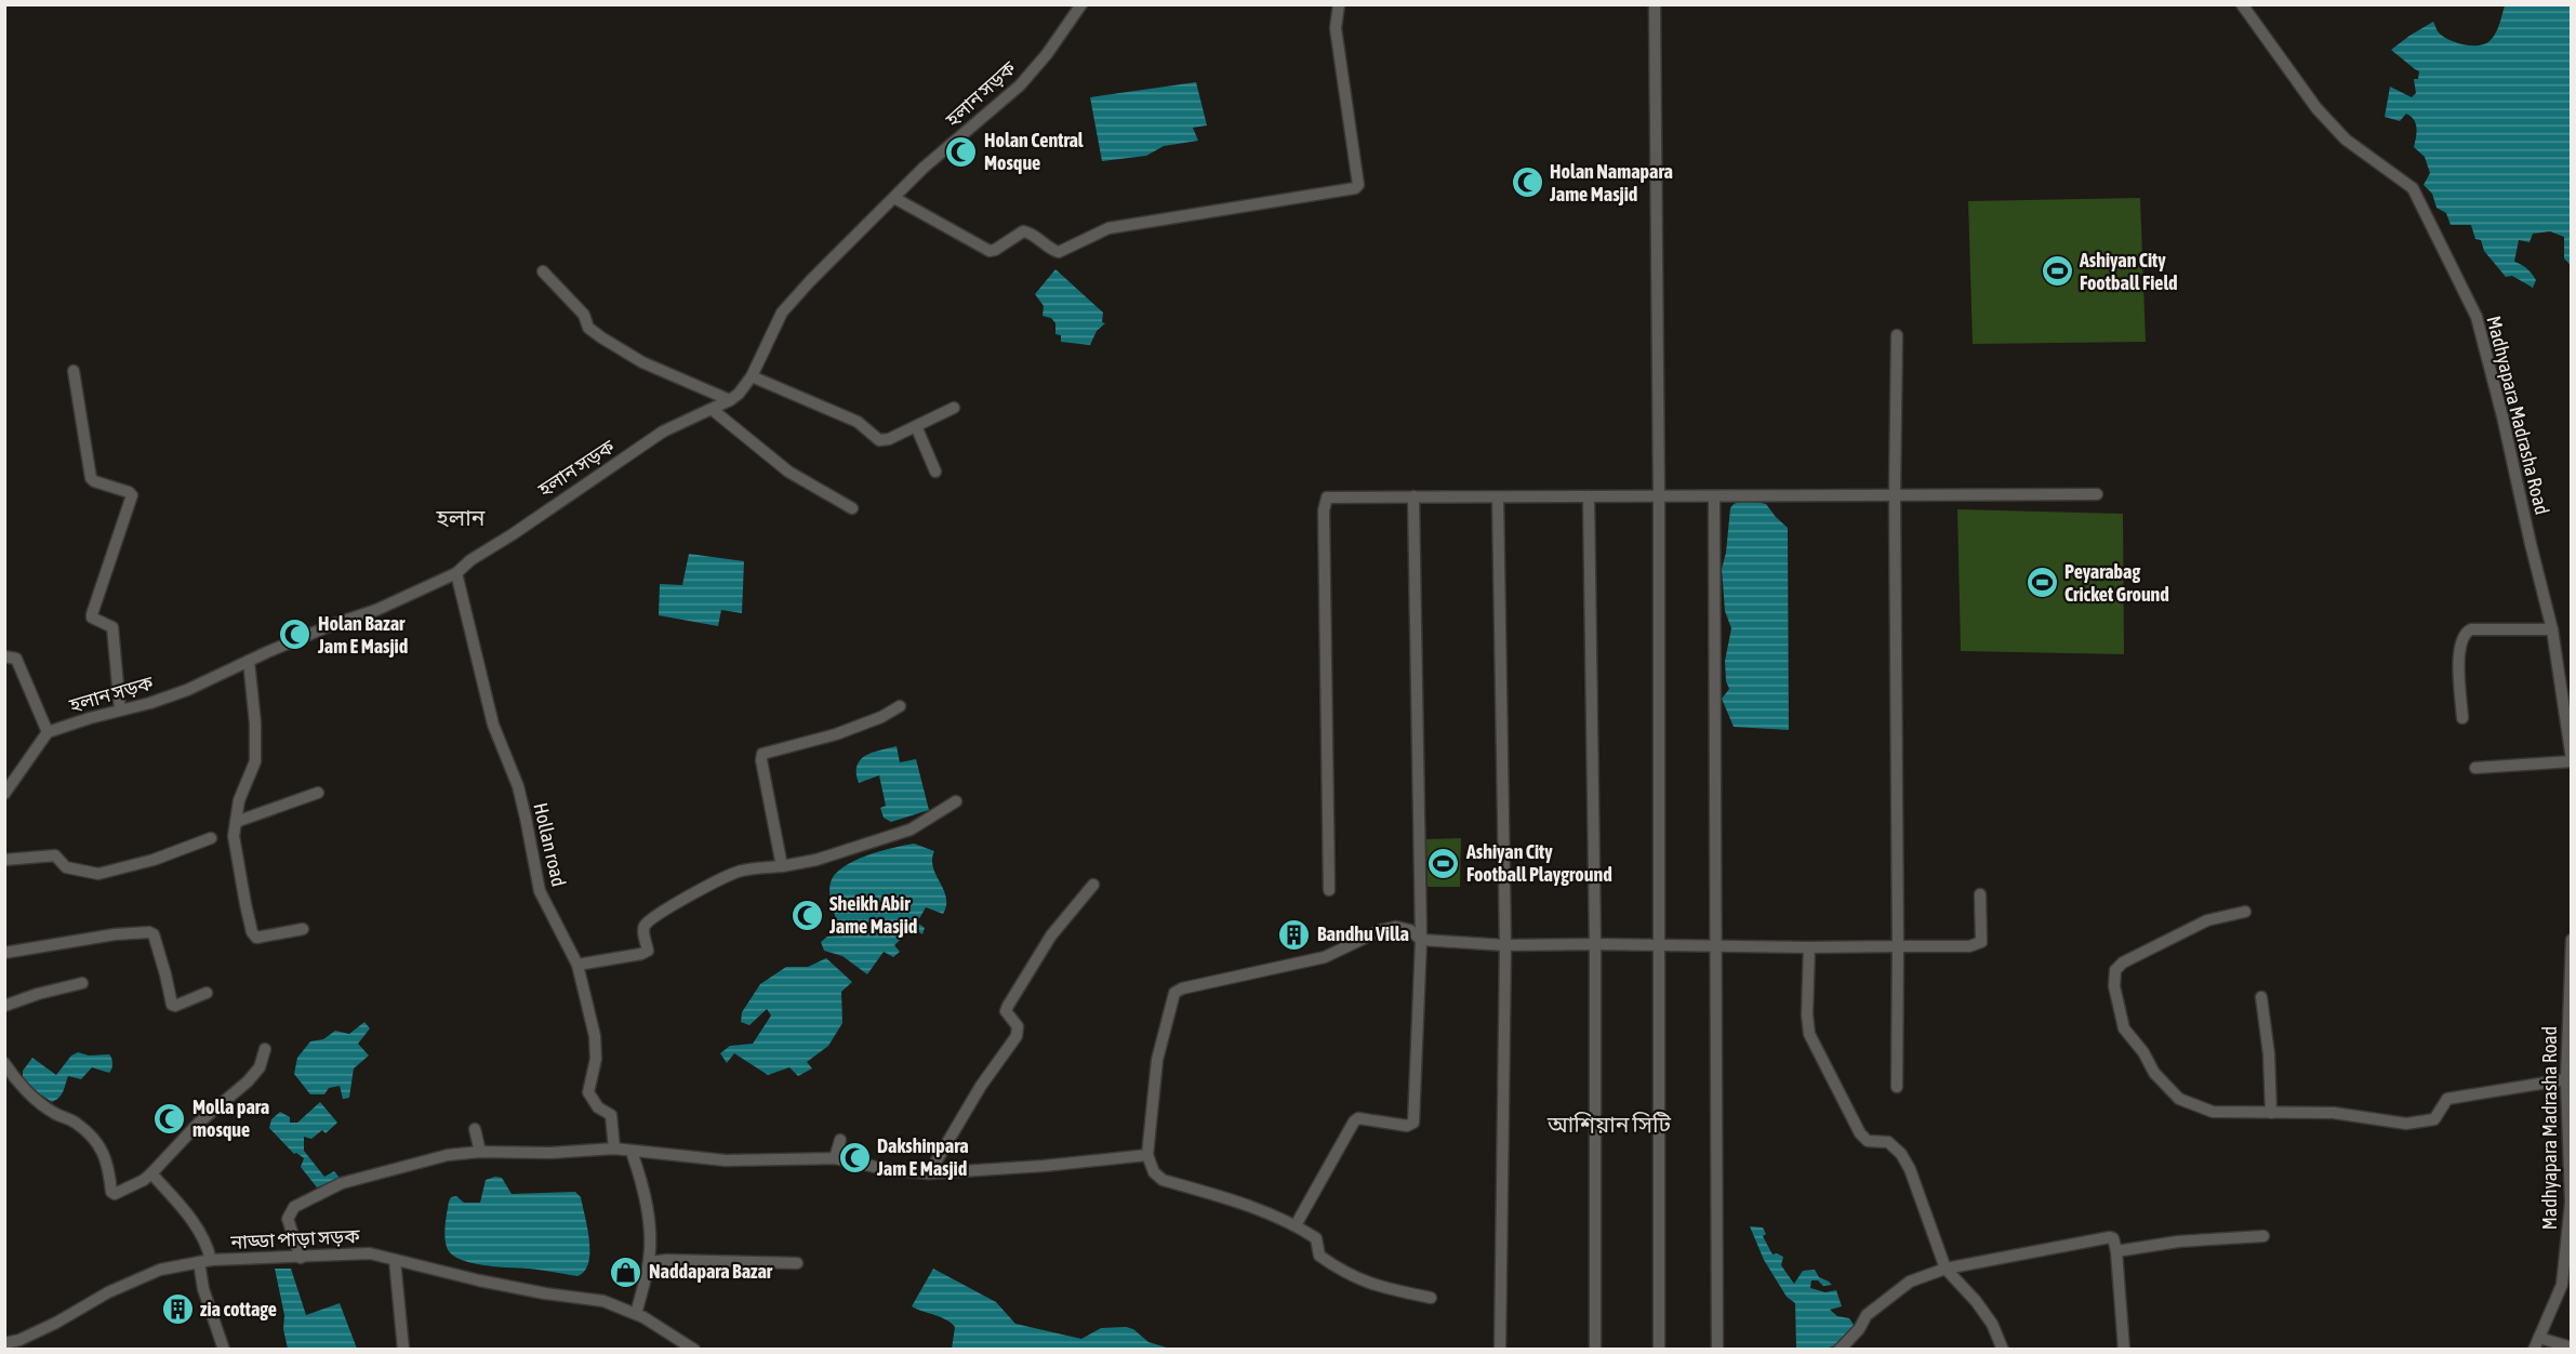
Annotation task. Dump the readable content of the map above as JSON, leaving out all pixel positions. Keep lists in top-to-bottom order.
{
  "streets": {
    "street": [
      "হলান সড়ক",
      "Madhyapara Madrasha Road",
      "Hollan road",
      "নাড্ডা পাড়া সড়ক"
    ]
  },
  "crossings": [
    ["হলান সড়ক", "Hollan road"]
  ],
  "districts": ["হলান", "আশিয়ান সিটি"],
  "places": {
    "mosque": [
      "Holan Central Mosque",
      "Holan Namapara Jame Masjid",
      "Holan Bazar Jam E Masjid",
      "Sheikh Abir Jame Masjid",
      "Molla para mosque",
      "Dakshinpara Jam E Masjid"
    ],
    "sports": ["Ashiyan City Football Field", "Peyarabag Cricket Ground", "Ashiyan City Football Playground"],
    "building": ["Bandhu Villa", "zia cottage"],
    "shop": ["Naddapara Bazar"]
  }
}
